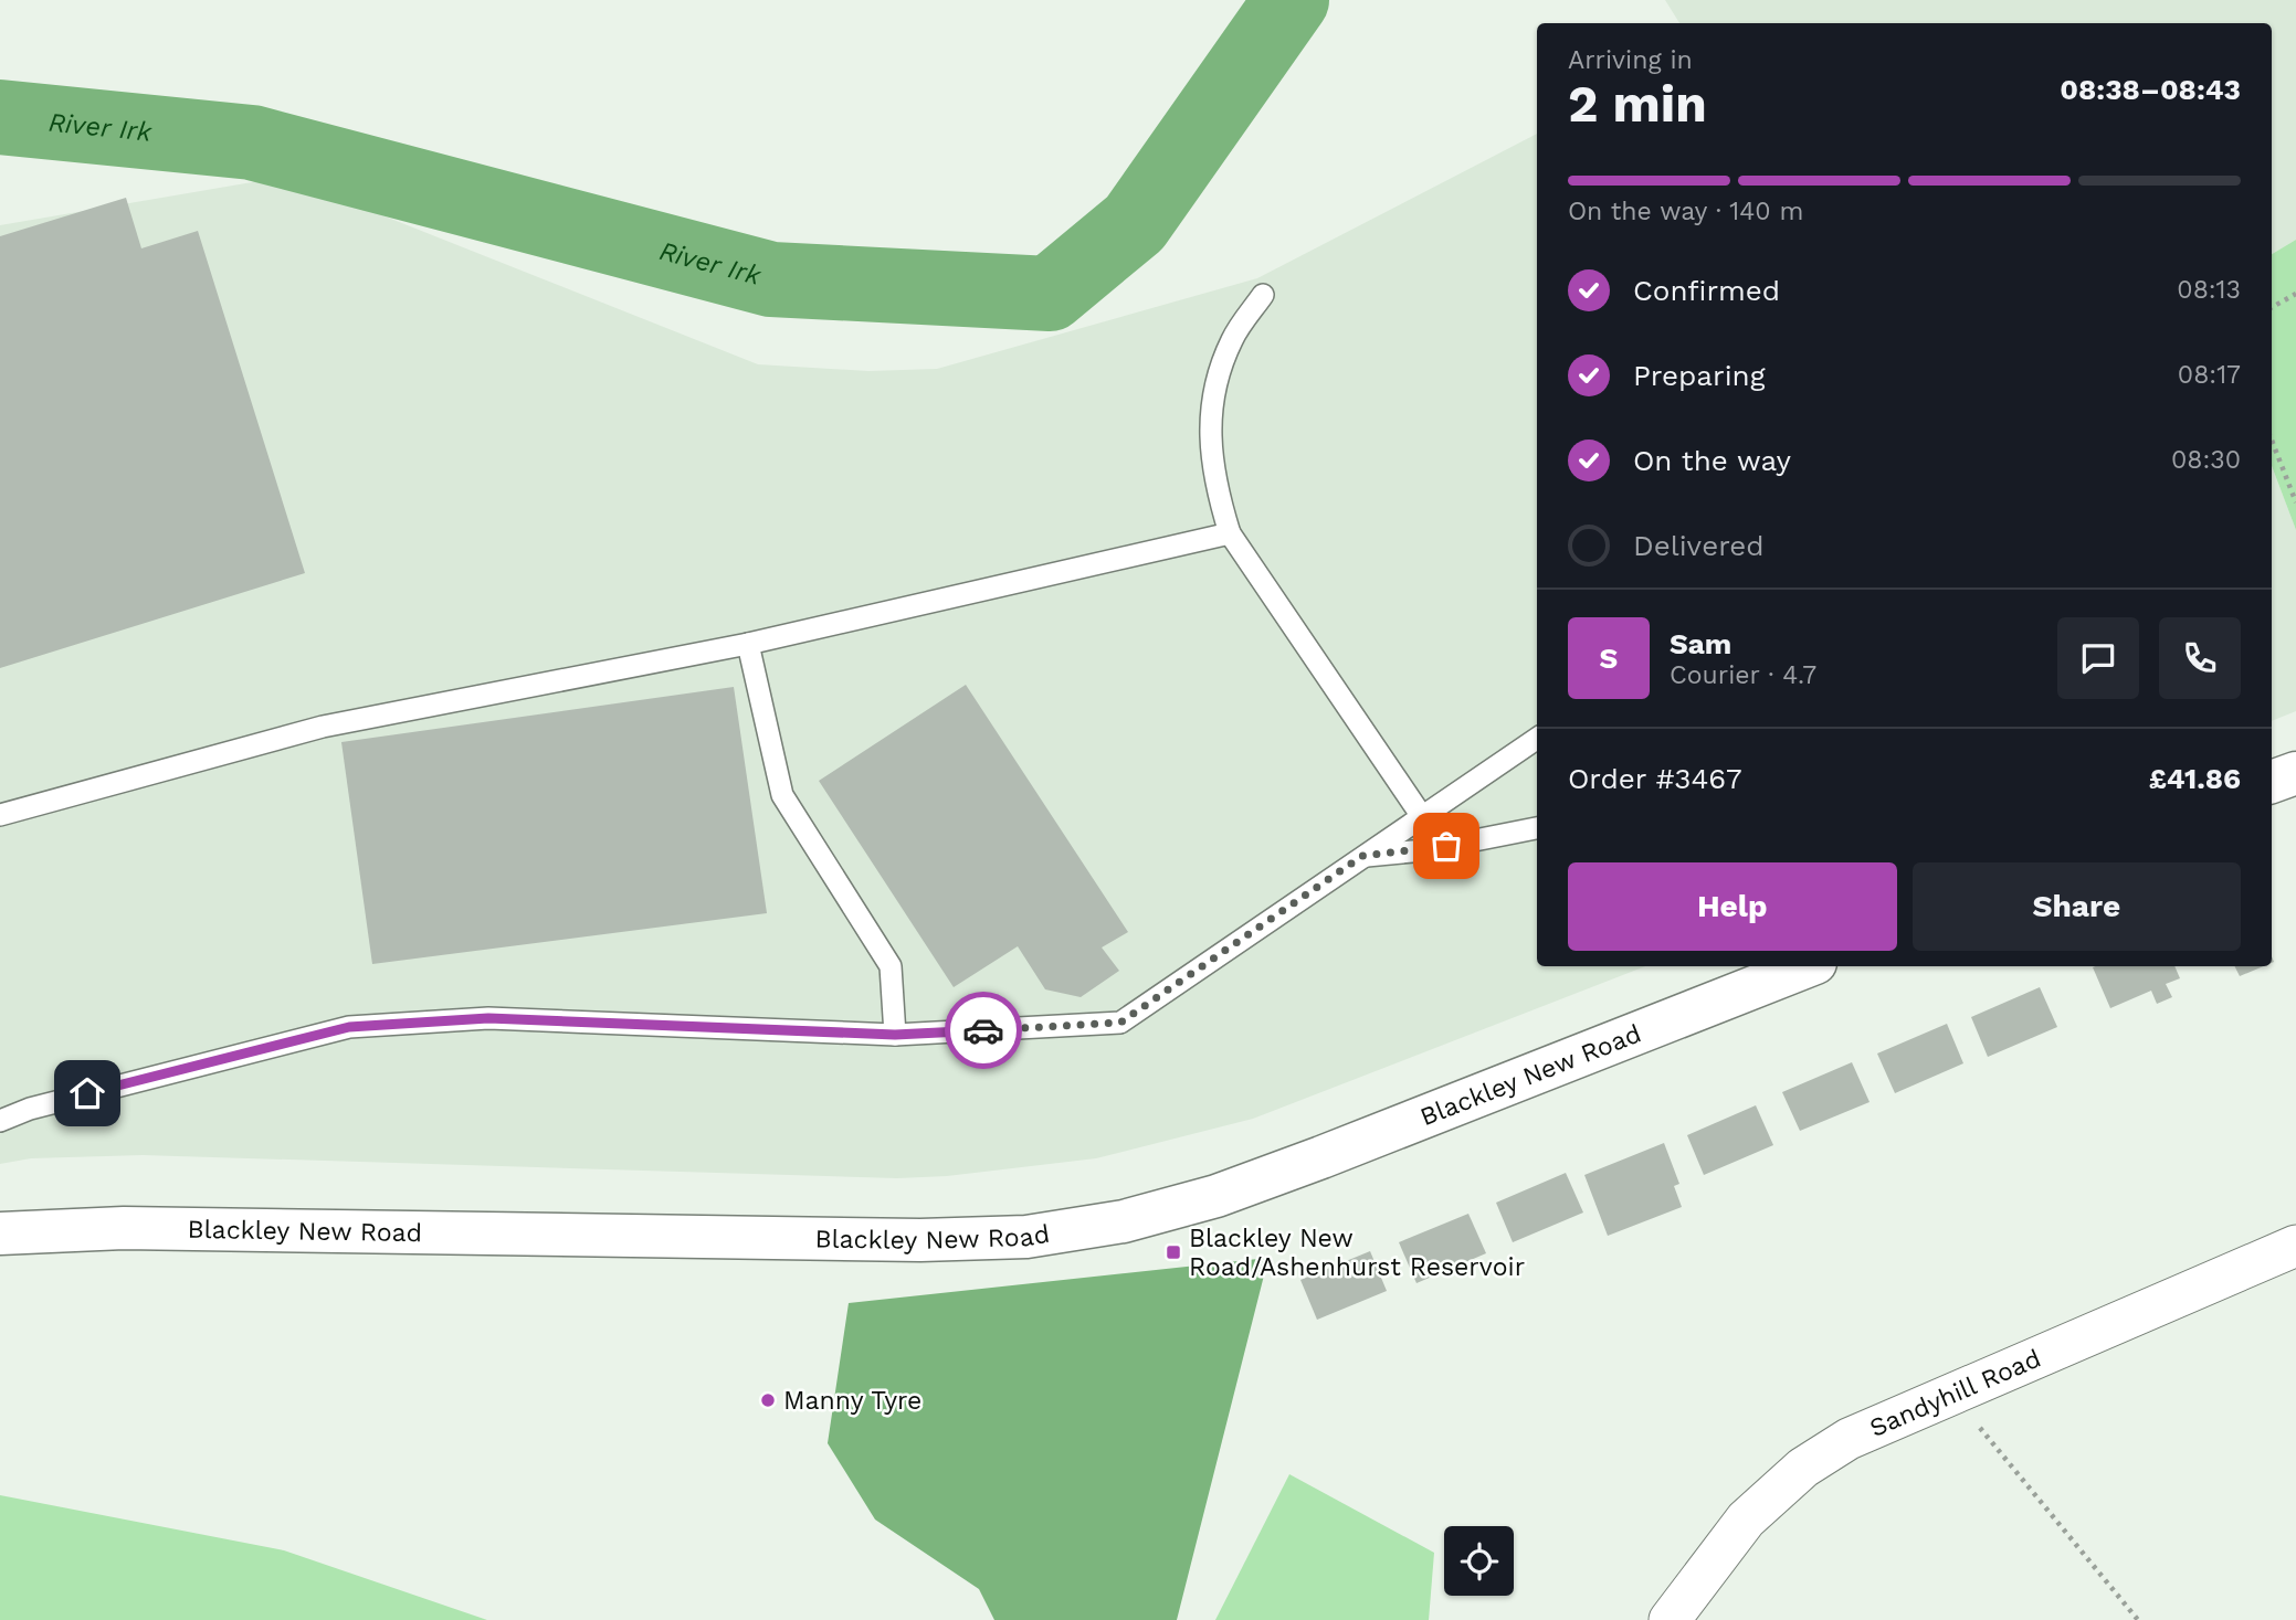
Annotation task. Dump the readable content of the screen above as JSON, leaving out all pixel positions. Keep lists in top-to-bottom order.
{
  "streets": {
    "street": ["Blackley New Road", "Sandyhill Road"]
  },
  "water": ["River Irk"],
  "places": {
    "transit": ["Blackley New Road/Ashenhurst Reservoir"],
    "other": ["Manny Tyre"]
  },
  "page": {
    "heading": ["2 min", "Arriving in", "08:38–08:43"],
    "panel": [
      "Sam",
      "Courier · 4.7",
      "Order #3467",
      "£41.86"
    ],
    "bar": "On the way · 140 m",
    "list": [
      ["Confirmed", "08:13"],
      ["Preparing", "08:17"],
      ["On the way", "08:30"],
      "Delivered"
    ],
    "round": "S",
    "buttons": ["Help", "Share"]
  }
}
